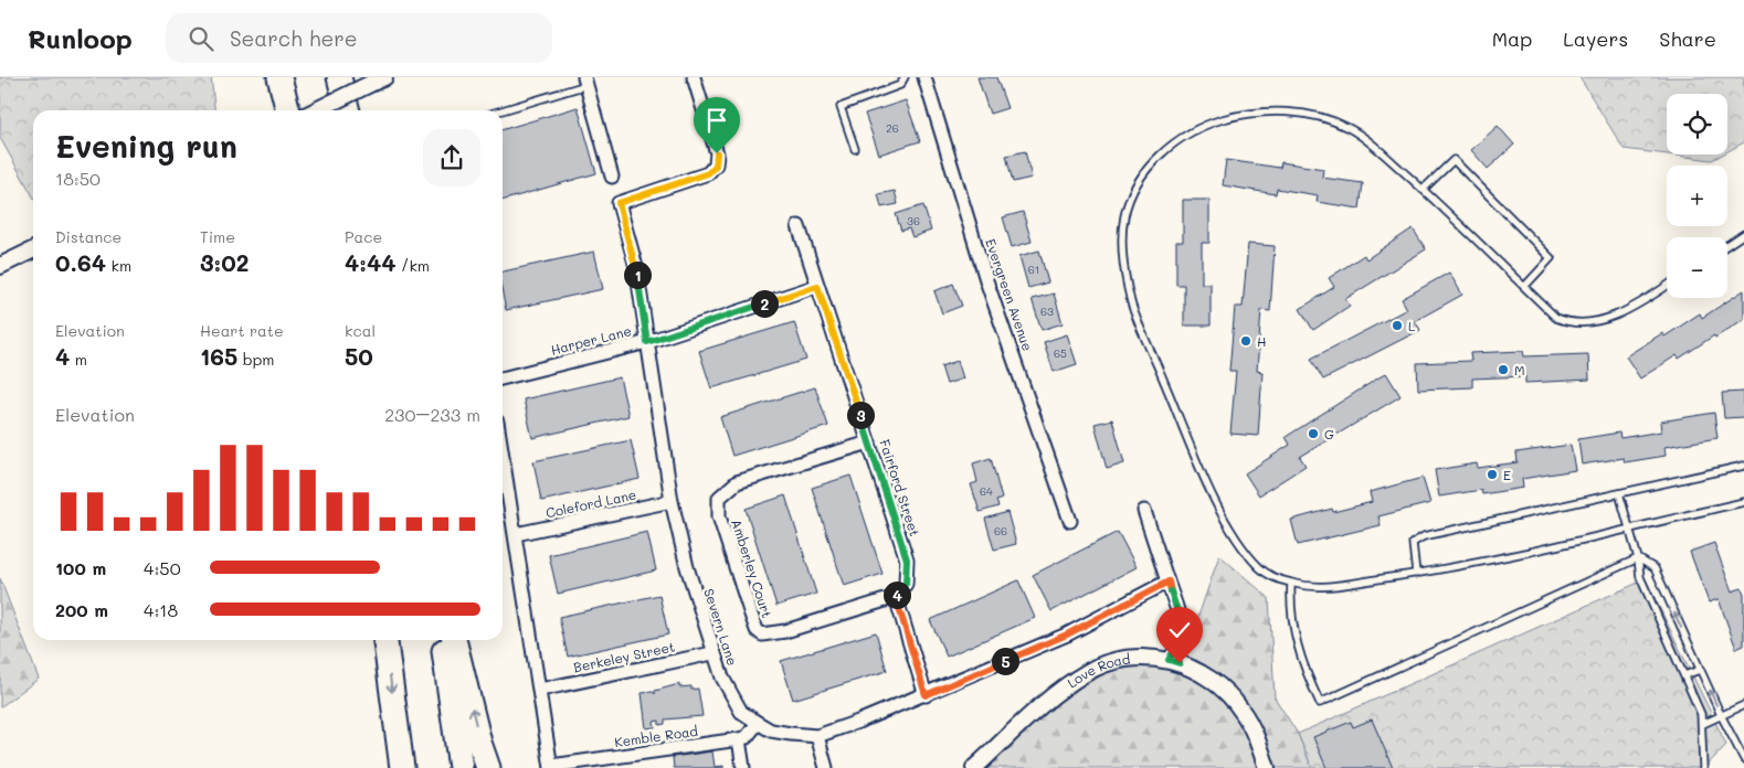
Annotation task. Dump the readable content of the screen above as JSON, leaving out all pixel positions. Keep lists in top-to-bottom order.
{
  "streets": {
    "street": [
      "Evergreen Avenue",
      "Harper Lane",
      "Fairford Street",
      "Coleford Lane",
      "Amberley Court",
      "Severn Lane",
      "Berkeley Street",
      "Love Road",
      "Kemble Road"
    ]
  },
  "crossings": [
    ["Harper Lane", "Fairford Street"],
    ["Harper Lane", "Severn Lane"],
    ["Fairford Street", "Amberley Court"],
    ["Coleford Lane", "Severn Lane"],
    ["Severn Lane", "Berkeley Street"]
  ],
  "places": [
    "L",
    "H",
    "M",
    "G",
    "E"
  ],
  "house_numbers": [
    "26",
    "36",
    "61",
    "63",
    "65",
    "64",
    "66"
  ],
  "page": {
    "header": "Runloop",
    "search": "Search here",
    "nav": ["Map", "Layers", "Share"],
    "map_buttons": ["+", "−"],
    "heading": ["Evening run", "18:50"],
    "stats": [
      ["Distance", "0.64 km"],
      ["Time", "3:02"],
      ["Pace", "4:44 /km"],
      ["Elevation", "4 m"],
      ["Heart rate", "165 bpm"],
      ["kcal", "50"]
    ],
    "pins": [
      "1",
      "2",
      "3",
      "4",
      "5"
    ],
    "chart": ["Elevation", "230–233 m"],
    "list": [
      {
        "name": "100 m",
        "note": "4:50"
      },
      {
        "name": "200 m",
        "note": "4:18"
      }
    ]
  }
}
